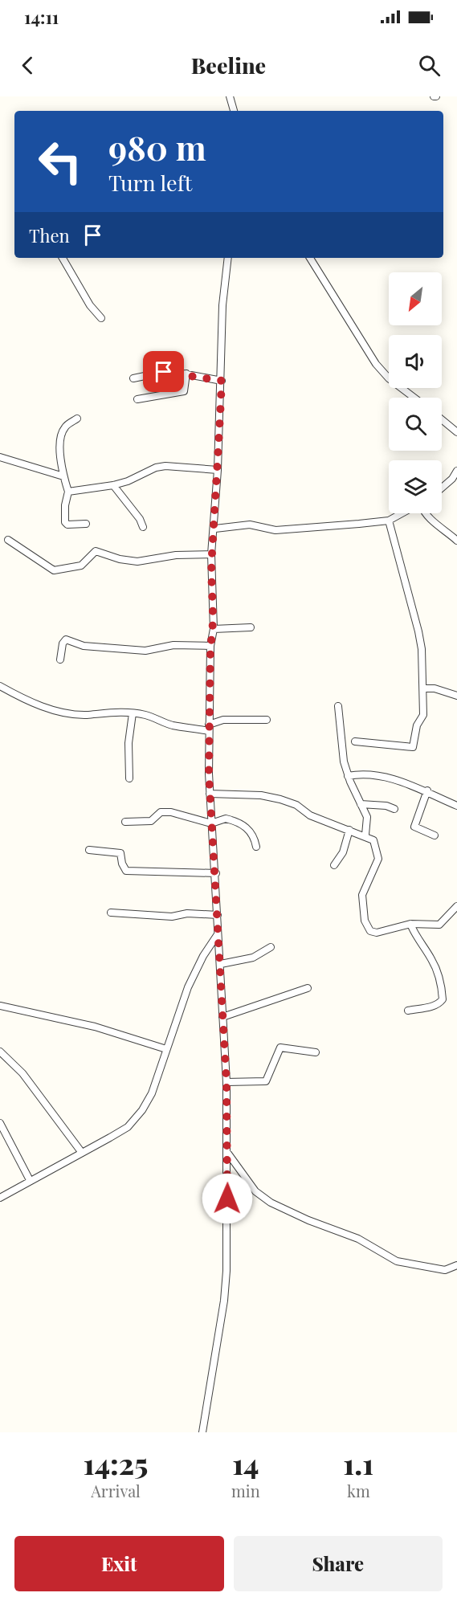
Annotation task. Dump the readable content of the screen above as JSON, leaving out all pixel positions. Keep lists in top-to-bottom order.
{
  "north": "bottom left",
  "page": {
    "status": "14:11",
    "header": "Beeline",
    "turn": ["980 m", "Turn left"],
    "then": "Then",
    "eta": [
      "14:25",
      "Arrival",
      "14",
      "min",
      "1.1",
      "km"
    ],
    "buttons": ["Exit", "Share"]
  }
}
